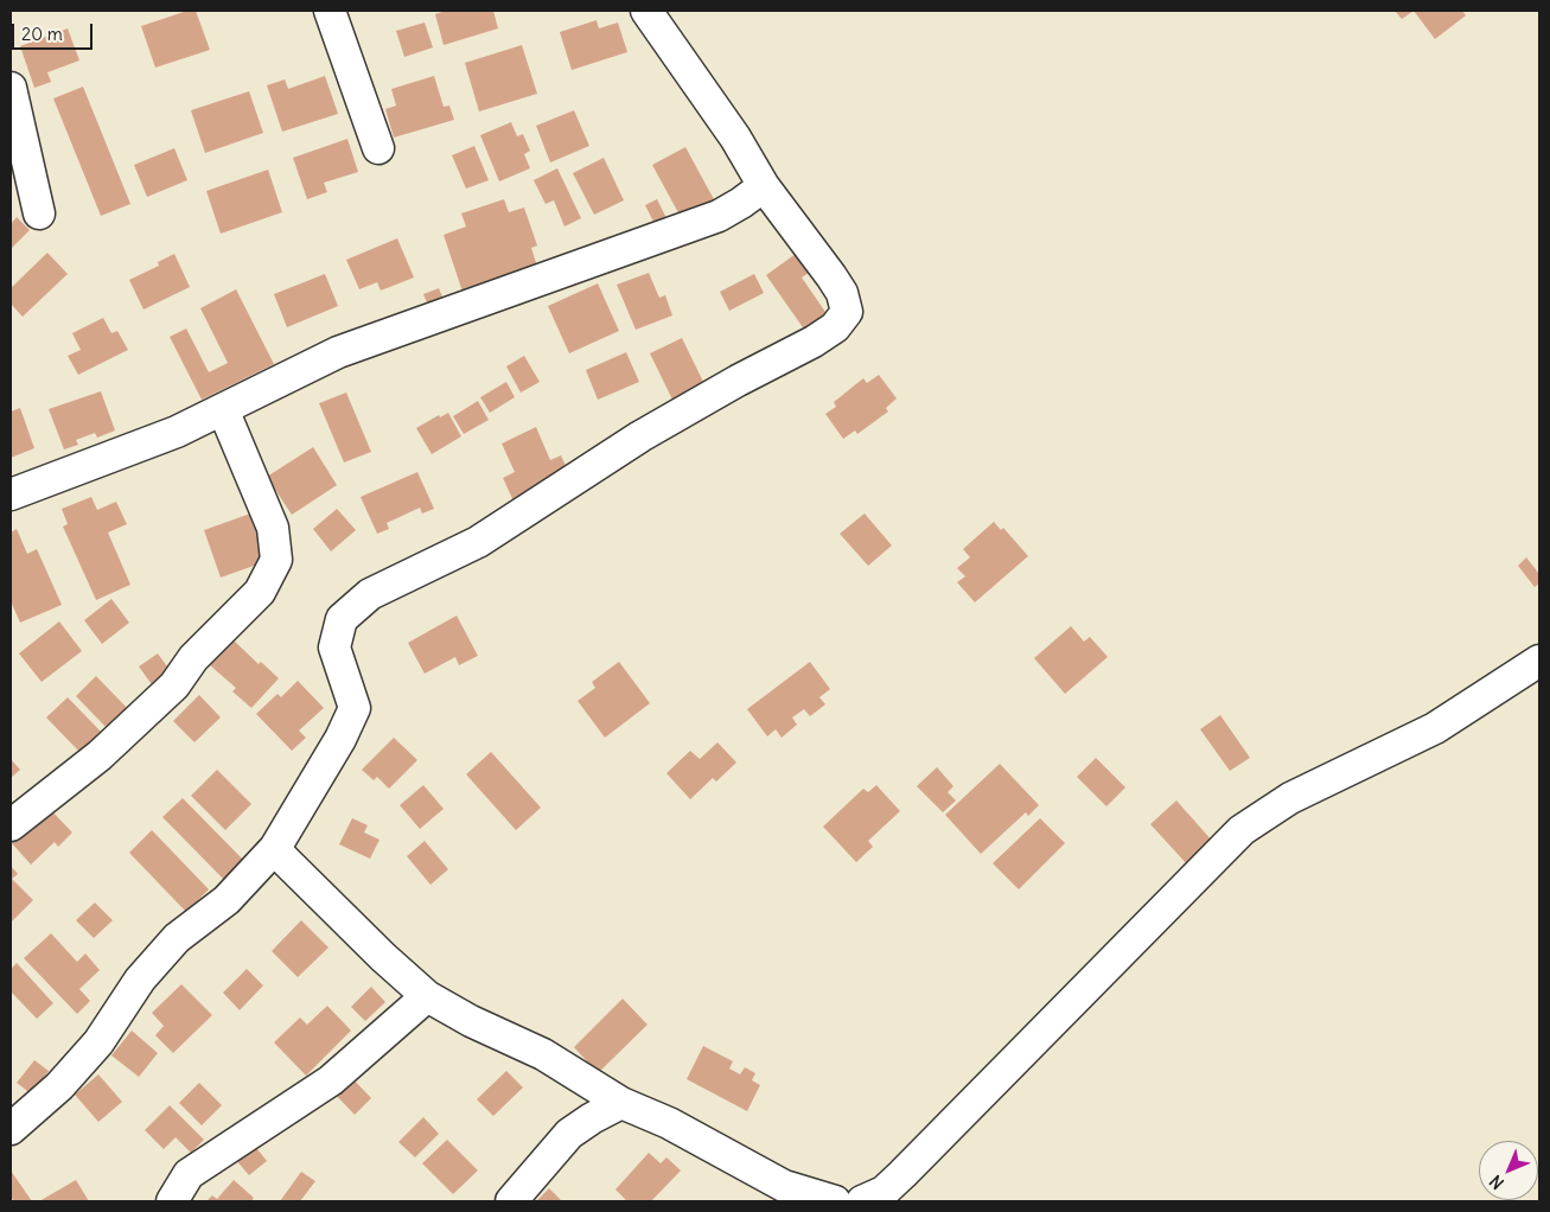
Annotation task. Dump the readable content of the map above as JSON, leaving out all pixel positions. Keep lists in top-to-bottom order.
{
  "scale_bar": "20 m",
  "north": "bottom left"
}
